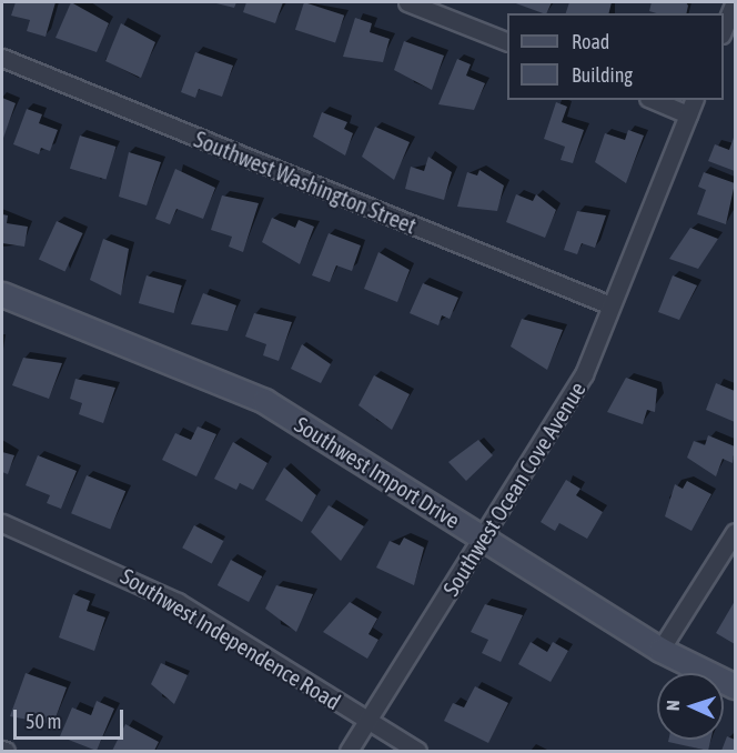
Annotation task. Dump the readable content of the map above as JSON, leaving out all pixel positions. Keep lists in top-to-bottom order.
{
  "streets": {
    "street": [
      "Southwest Washington Street",
      "Southwest Import Drive",
      "Southwest Ocean Cove Avenue",
      "Southwest Independence Road"
    ]
  },
  "crossings": [
    ["Southwest Washington Street", "Southwest Ocean Cove Avenue"],
    ["Southwest Import Drive", "Southwest Ocean Cove Avenue"],
    ["Southwest Ocean Cove Avenue", "Southwest Independence Road"]
  ],
  "legend": ["Road", "Building"],
  "scale_bar": "50 m",
  "north": "left"
}
